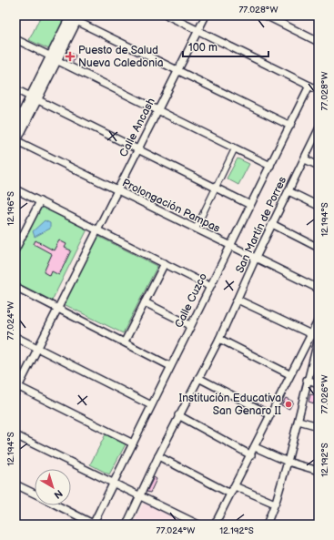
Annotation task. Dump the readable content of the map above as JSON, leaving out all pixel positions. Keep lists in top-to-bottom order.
{
  "streets": {
    "street": [
      "Calle Ancash",
      "Prolongación Pampas",
      "San Martín de Porres",
      "Calle Cuzco"
    ]
  },
  "crossings": [
    ["Calle Ancash", "Prolongación Pampas"],
    ["Prolongación Pampas", "San Martín de Porres"],
    ["Prolongación Pampas", "Calle Cuzco"]
  ],
  "places": {
    "health": ["Puesto de Salud Nueva Caledonia"],
    "other": ["Institución Educativa San Genaro II"]
  },
  "scale_bar": "100 m",
  "north": "bottom right",
  "coordinates": [
    "77.028°W",
    "12.196°S",
    "12.194°S",
    "77.024°W",
    "77.026°W",
    "12.192°S"
  ]
}
